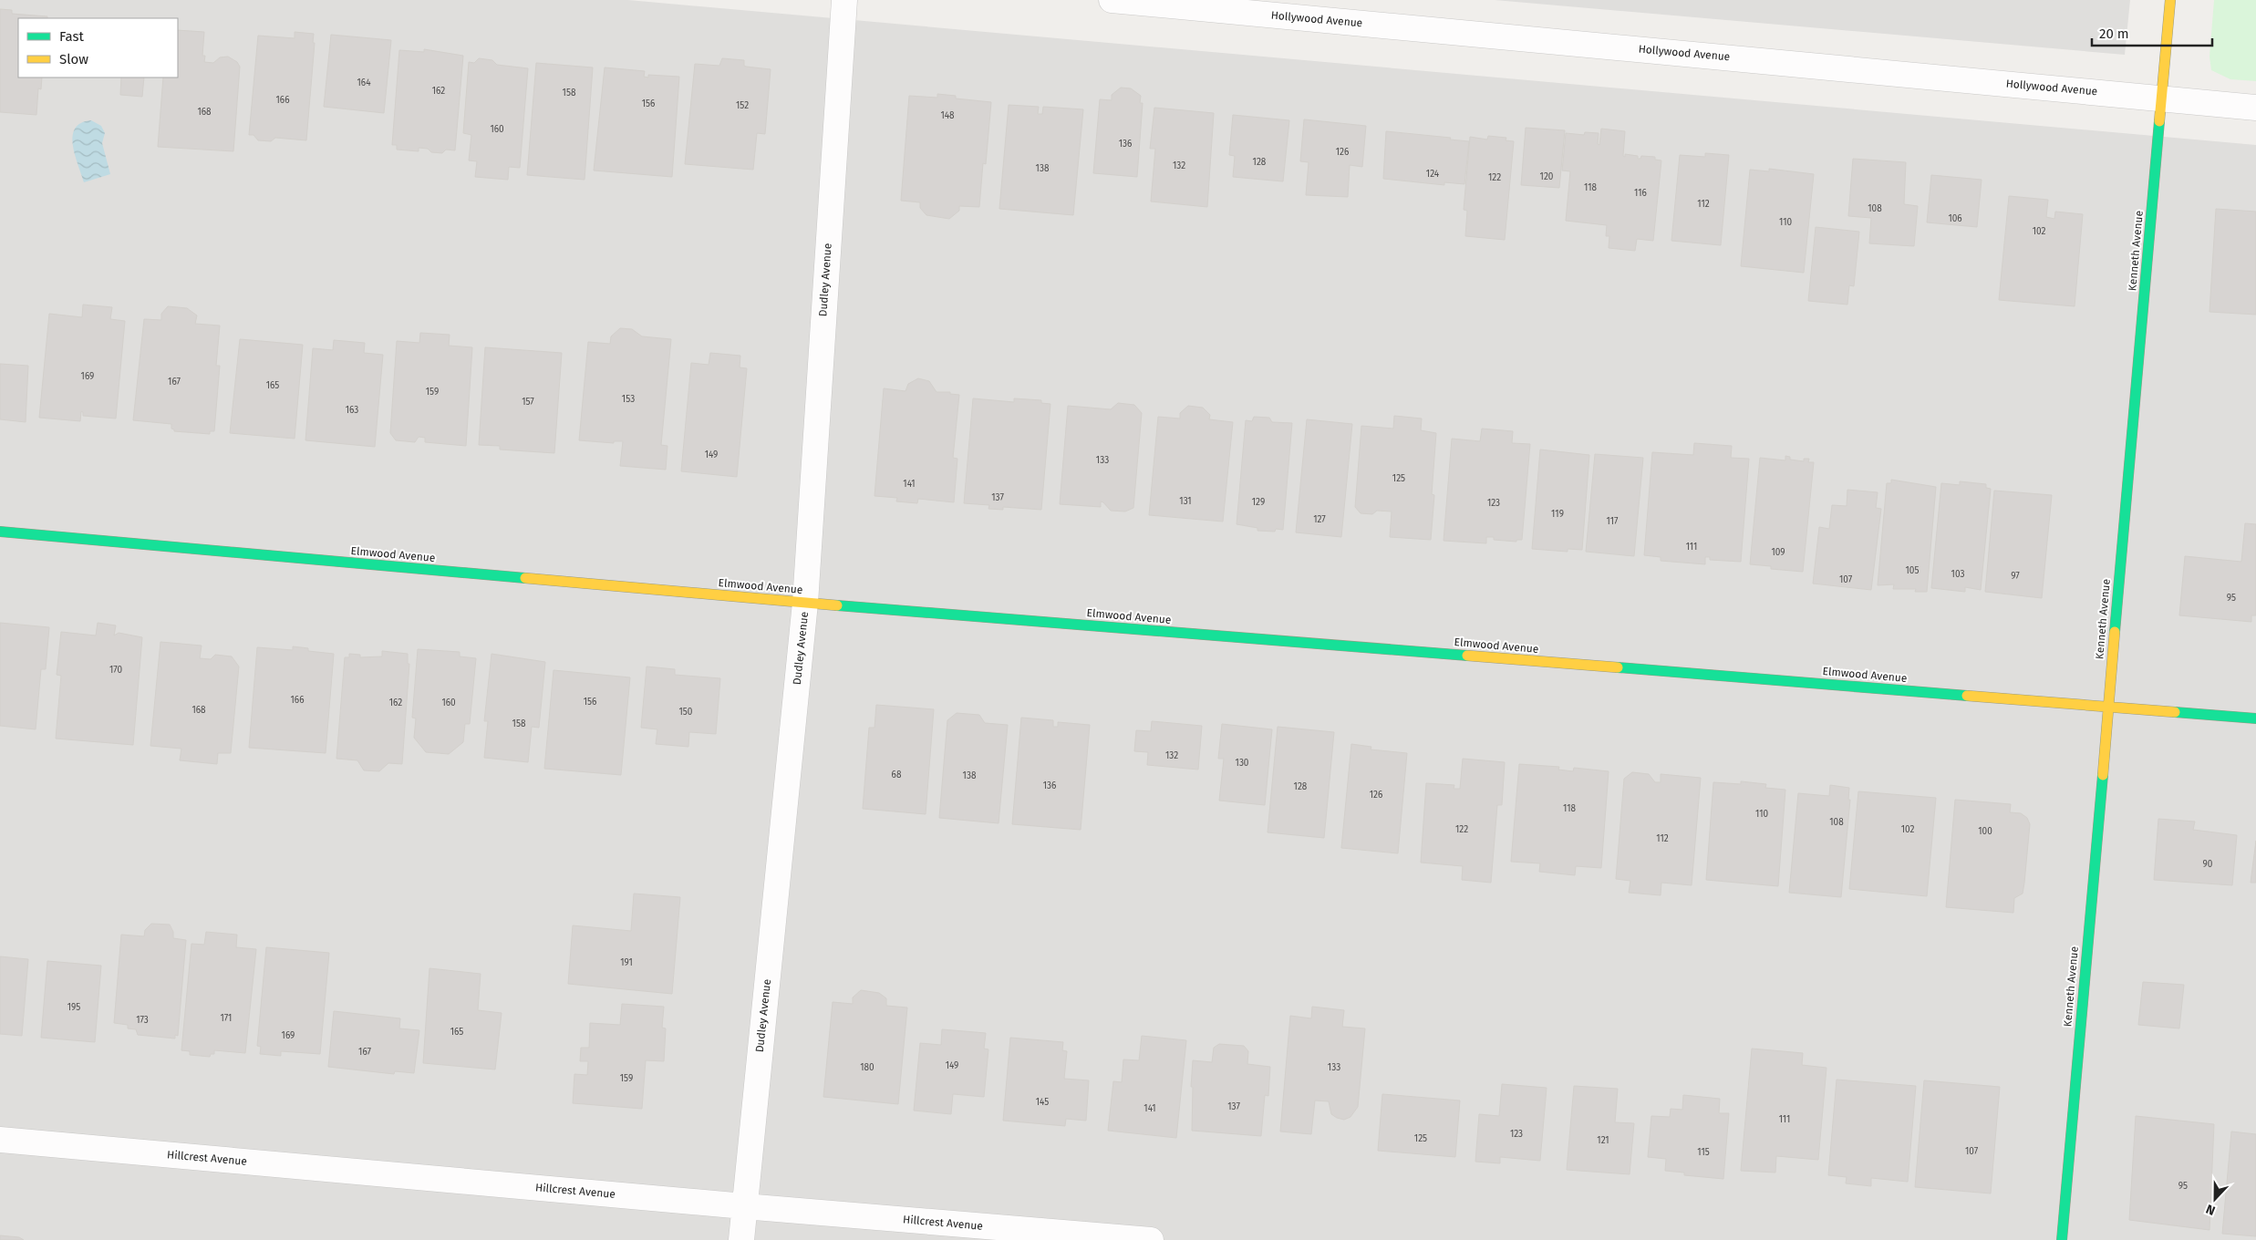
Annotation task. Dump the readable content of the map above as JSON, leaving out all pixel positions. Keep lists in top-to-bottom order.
{
  "streets": {
    "street": [
      "Hollywood Avenue",
      "Kenneth Avenue",
      "Dudley Avenue",
      "Elmwood Avenue",
      "Hillcrest Avenue"
    ]
  },
  "crossings": [
    ["Hollywood Avenue", "Kenneth Avenue"],
    ["Kenneth Avenue", "Elmwood Avenue"],
    ["Dudley Avenue", "Elmwood Avenue"],
    ["Dudley Avenue", "Hillcrest Avenue"]
  ],
  "house_numbers": [
    "164",
    "162",
    "158",
    "166",
    "156",
    "152",
    "168",
    "148",
    "160",
    "136",
    "126",
    "128",
    "132",
    "138",
    "124",
    "120",
    "122",
    "118",
    "116",
    "112",
    "108",
    "106",
    "110",
    "102",
    "169",
    "167",
    "165",
    "159",
    "153",
    "157",
    "163",
    "149",
    "133",
    "125",
    "141",
    "137",
    "131",
    "129",
    "123",
    "119",
    "127",
    "117",
    "111",
    "109",
    "105",
    "103",
    "97",
    "107",
    "95",
    "170",
    "166",
    "156",
    "162",
    "160",
    "168",
    "150",
    "158",
    "132",
    "130",
    "68",
    "138",
    "136",
    "128",
    "126",
    "118",
    "110",
    "108",
    "122",
    "102",
    "100",
    "112",
    "90",
    "191",
    "195",
    "171",
    "173",
    "165",
    "169",
    "167",
    "149",
    "180",
    "133",
    "159",
    "145",
    "137",
    "141",
    "111",
    "123",
    "125",
    "121",
    "107",
    "115",
    "95"
  ],
  "legend": ["Fast", "Slow"],
  "scale_bar": "20 m",
  "north": "bottom"
}
